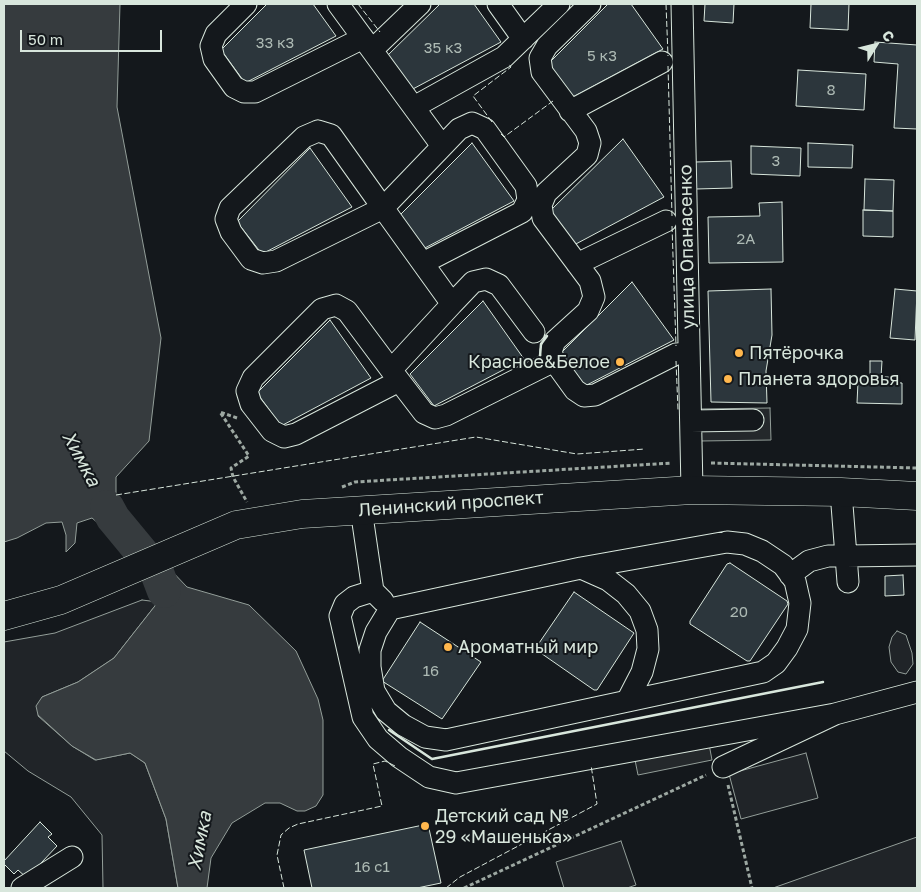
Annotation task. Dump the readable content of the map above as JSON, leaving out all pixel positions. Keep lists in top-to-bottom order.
{
  "streets": {
    "main road": ["Ленинский проспект"],
    "street": ["улица Опанасенко"]
  },
  "crossings": [
    ["улица Опанасенко", "Ленинский проспект"]
  ],
  "water": ["Химка"],
  "places": [
    "Пятёрочка",
    "Красное&Белое",
    "Планета здоровья",
    "Ароматный мир",
    "Детский сад № 29 «Машенька»"
  ],
  "house_numbers": [
    "33 к3",
    "35 к3",
    "5 к3",
    "8",
    "3",
    "2А",
    "20",
    "16",
    "16 с1"
  ],
  "scale_bar": "50 m",
  "north": "top right"
}
